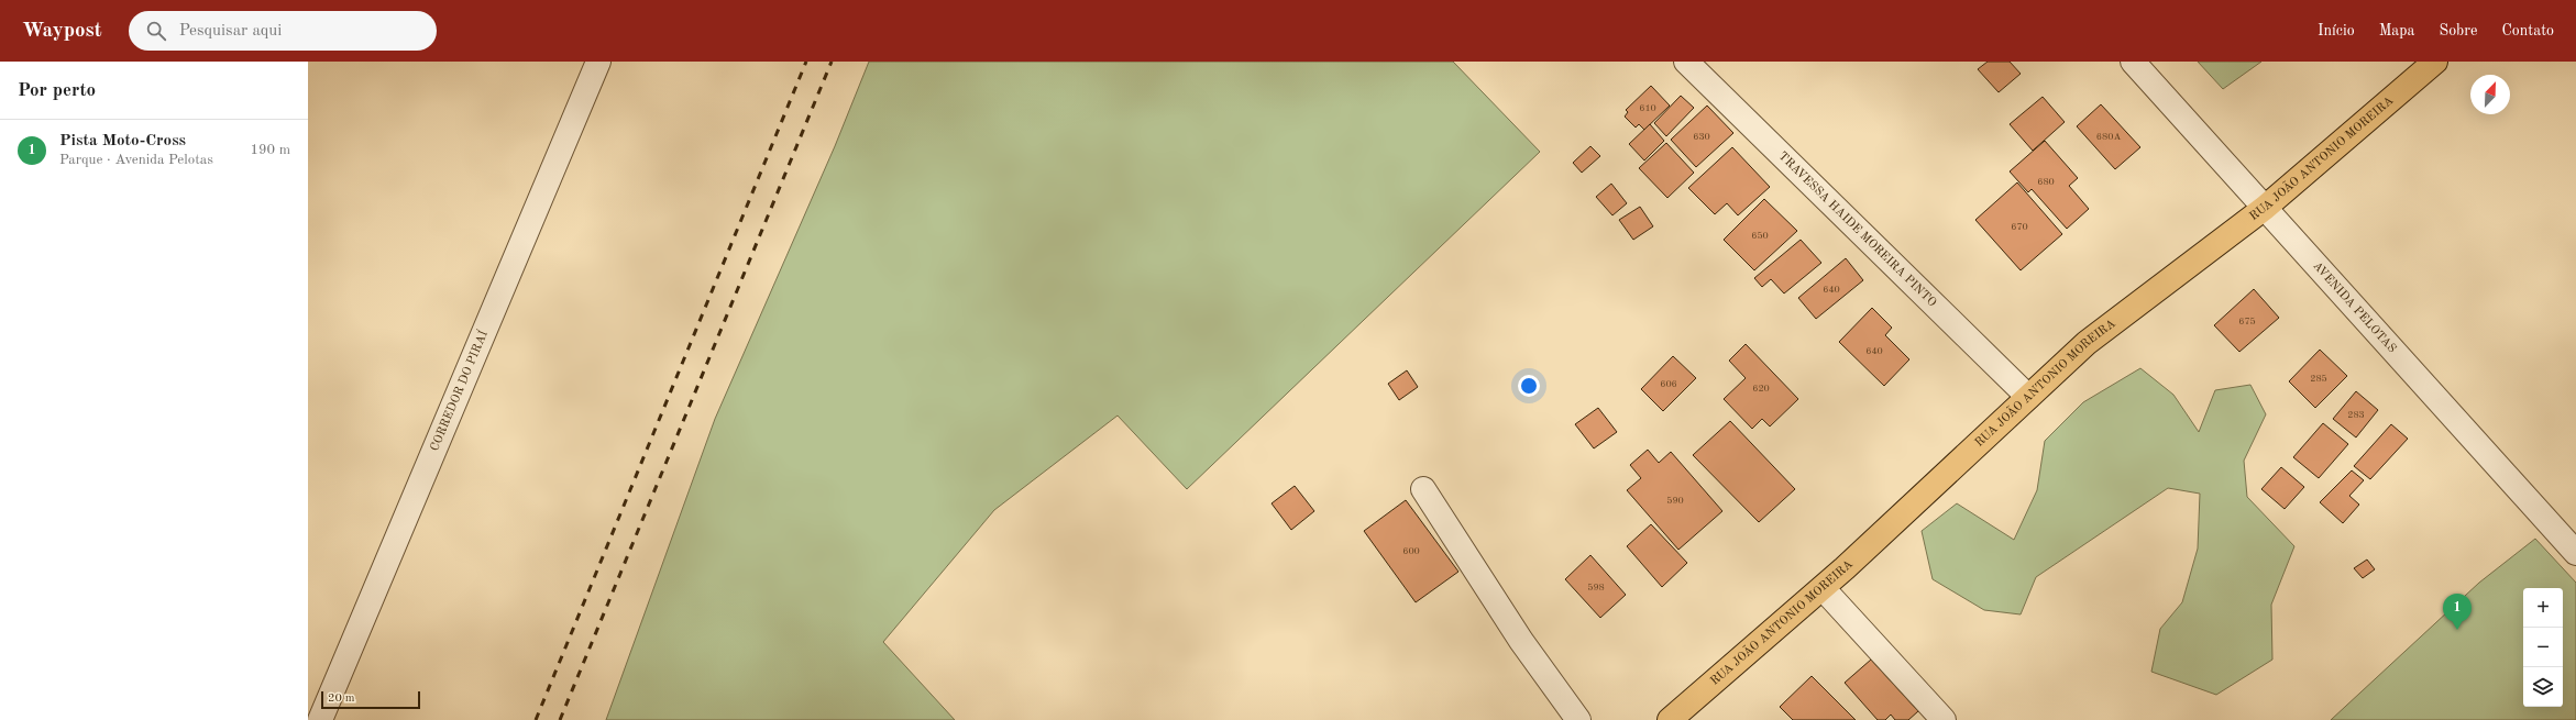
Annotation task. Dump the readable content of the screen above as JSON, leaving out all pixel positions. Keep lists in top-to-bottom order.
{
  "streets": {
    "main road": ["RUA JOÃO ANTONIO MOREIRA"],
    "street": ["TRAVESSA HAIDE MOREIRA PINTO", "AVENIDA PELOTAS", "CORREDOR DO PIRAÍ"]
  },
  "crossings": [
    ["RUA JOÃO ANTONIO MOREIRA", "TRAVESSA HAIDE MOREIRA PINTO"],
    ["RUA JOÃO ANTONIO MOREIRA", "AVENIDA PELOTAS"]
  ],
  "house_numbers": [
    "610",
    "630",
    "680A",
    "680",
    "670",
    "650",
    "640",
    "675",
    "640",
    "285",
    "606",
    "620",
    "283",
    "590",
    "600",
    "598"
  ],
  "scale_bar": "20 m",
  "north": "top right",
  "page": {
    "header": "Waypost",
    "search": "Pesquisar aqui",
    "nav": [
      "Início",
      "Mapa",
      "Sobre",
      "Contato"
    ],
    "heading": "Por perto",
    "list": [
      {
        "mark": "1",
        "name": "Pista Moto-Cross",
        "note": "Parque · Avenida Pelotas",
        "value": "190 m"
      }
    ],
    "map_buttons": ["+", "−"],
    "pins": "1",
    "scale": "20 m"
  }
}
